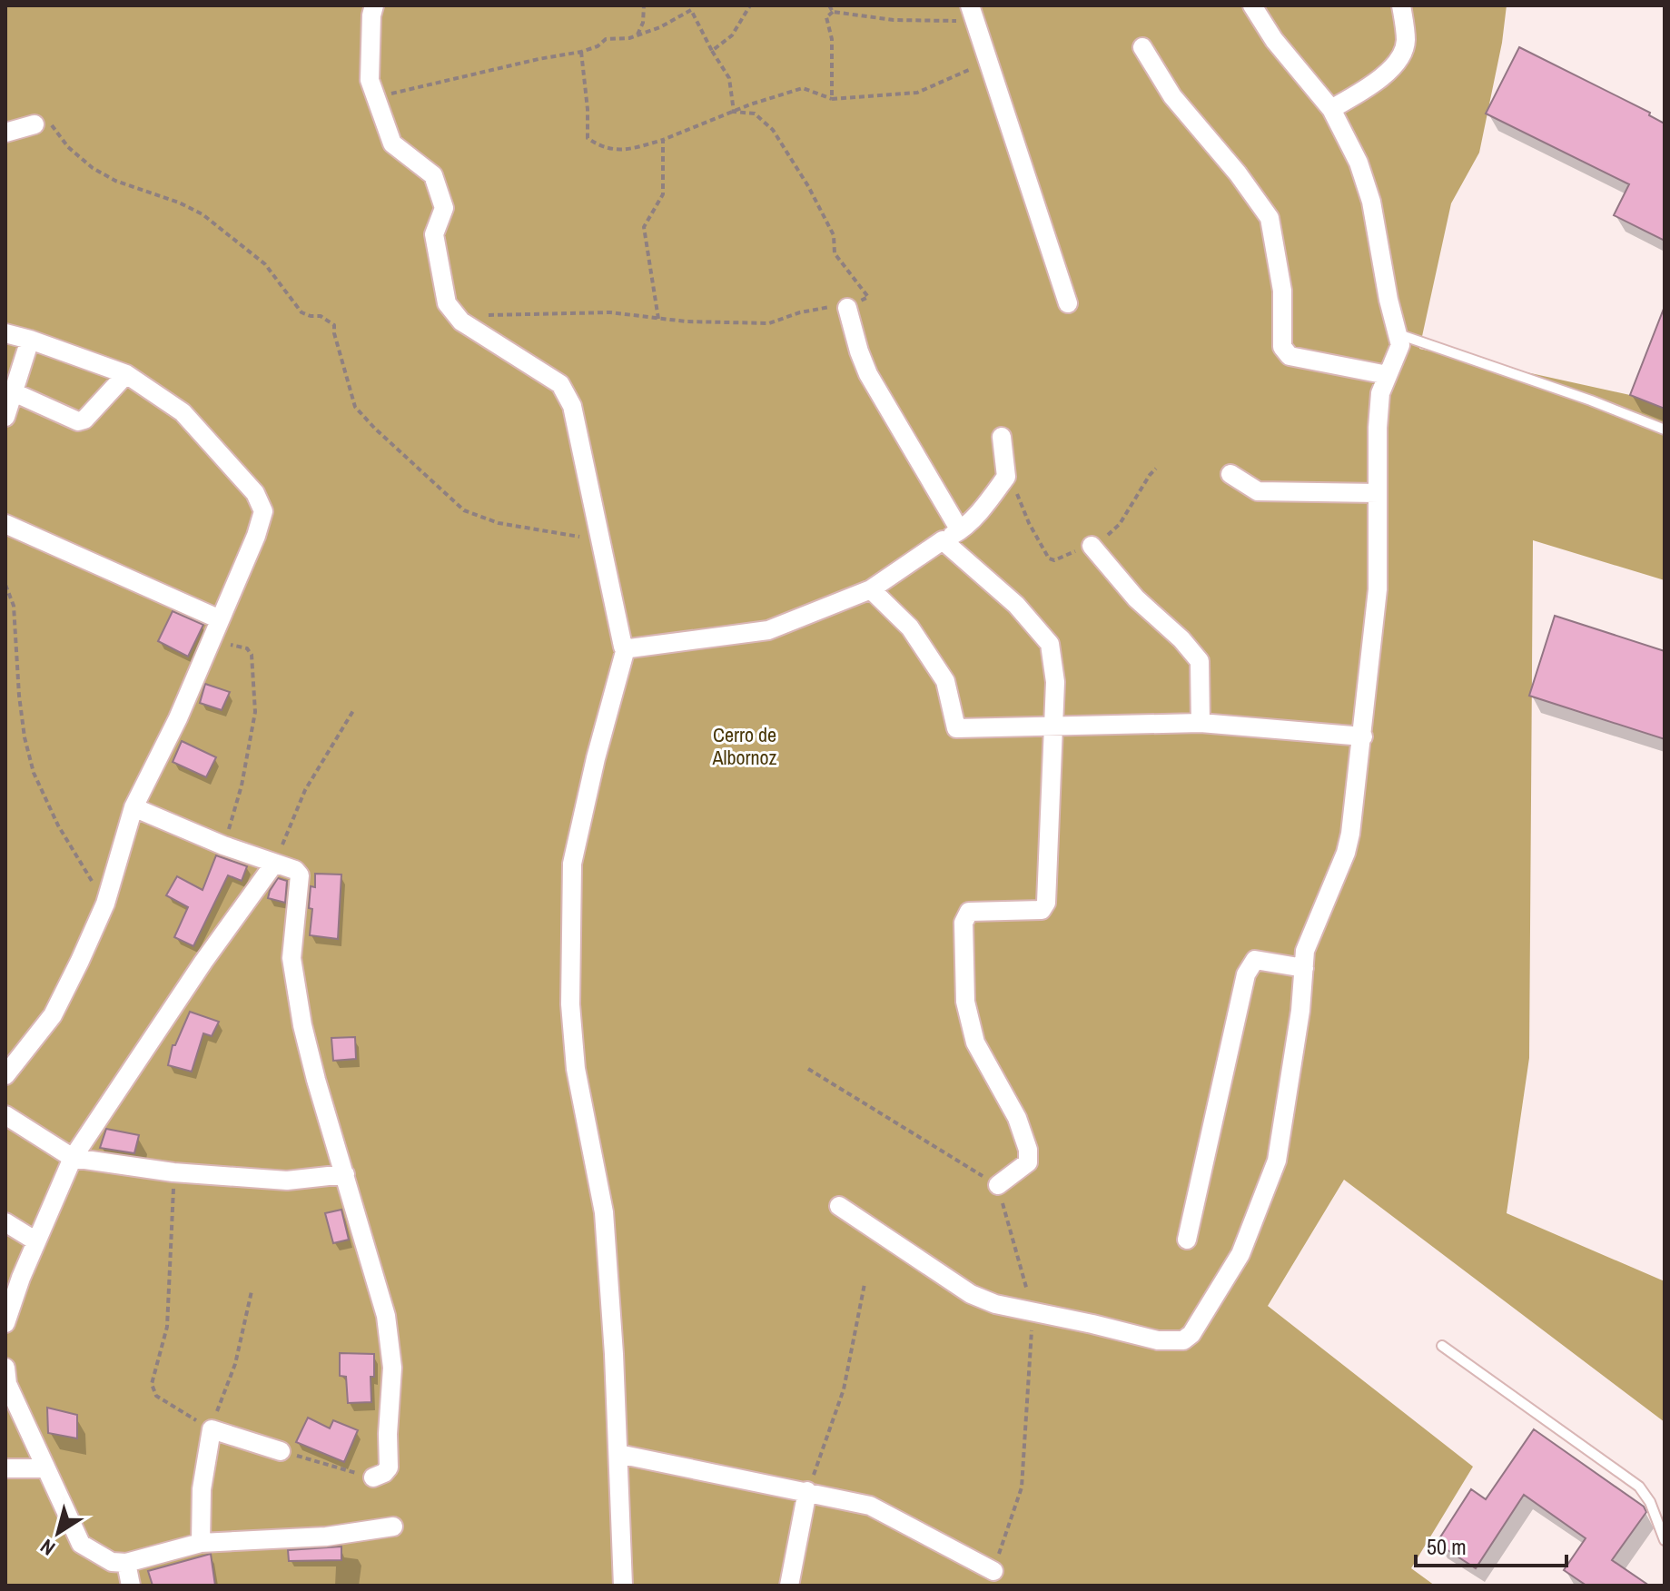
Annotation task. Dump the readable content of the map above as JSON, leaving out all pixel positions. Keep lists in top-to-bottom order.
{
  "parks": ["Cerro de Albornoz"],
  "scale_bar": "50 m",
  "north": "bottom left"
}
